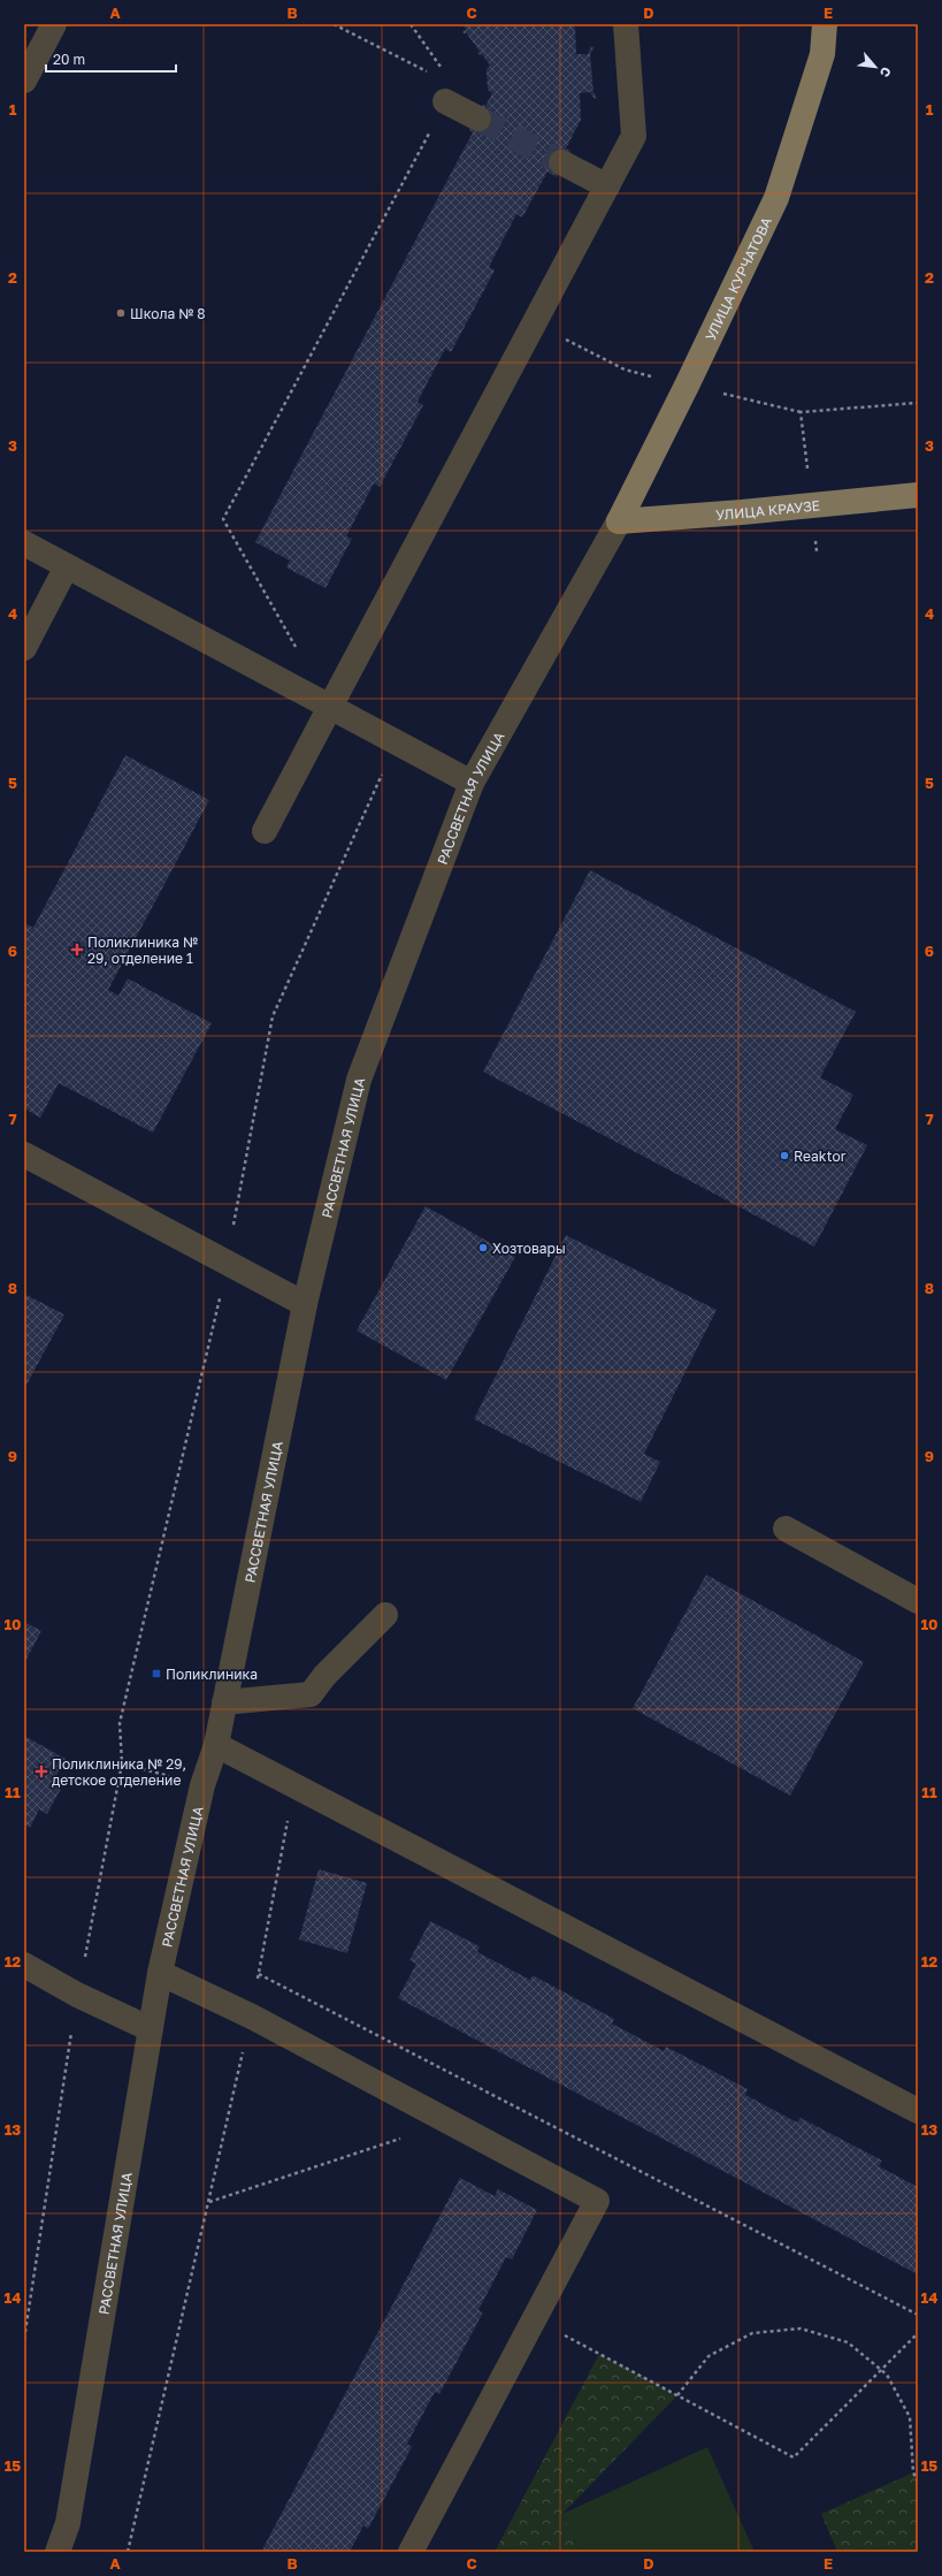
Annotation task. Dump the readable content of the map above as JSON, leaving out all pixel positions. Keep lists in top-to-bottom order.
{
  "streets": {
    "main road": ["УЛИЦА КУРЧАТОВА", "УЛИЦА КРАУЗЕ"],
    "street": ["РАССВЕТНАЯ УЛИЦА"]
  },
  "crossings": [
    ["УЛИЦА КУРЧАТОВА", "УЛИЦА КРАУЗЕ"],
    ["УЛИЦА КУРЧАТОВА", "РАССВЕТНАЯ УЛИЦА"],
    ["УЛИЦА КРАУЗЕ", "РАССВЕТНАЯ УЛИЦА"]
  ],
  "places": {
    "other": ["Школа № 8", "Reaktor", "Хозтовары"],
    "health": ["Поликлиника № 29, отделение 1", "Поликлиника № 29, детское отделение"],
    "transit": ["Поликлиника"]
  },
  "scale_bar": "20 m",
  "north": "bottom right",
  "grid": {
    "columns": [
      "A",
      "B",
      "C",
      "D",
      "E"
    ],
    "rows": [
      "1",
      "2",
      "3",
      "4",
      "5",
      "6",
      "7",
      "8",
      "9",
      "10",
      "11",
      "12",
      "13",
      "14",
      "15"
    ]
  }
}
